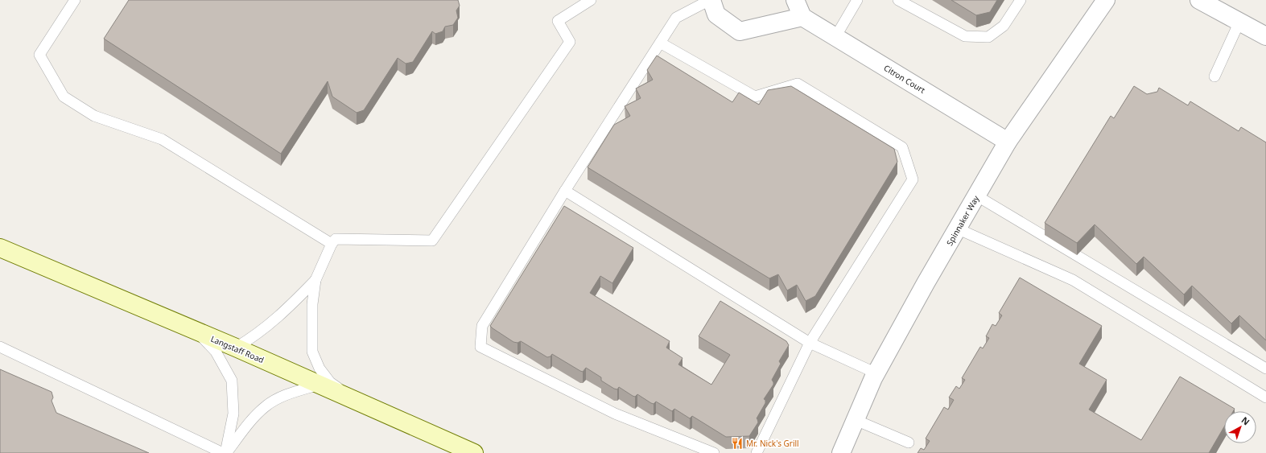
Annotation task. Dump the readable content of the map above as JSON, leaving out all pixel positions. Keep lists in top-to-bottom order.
{
  "streets": {
    "main road": ["Langstaff Road"],
    "street": ["Citron Court", "Spinnaker Way"]
  },
  "crossings": [
    ["Citron Court", "Spinnaker Way"]
  ],
  "places": {
    "restaurant": ["Mr. Nick's Grill"]
  },
  "north": "top right"
}
